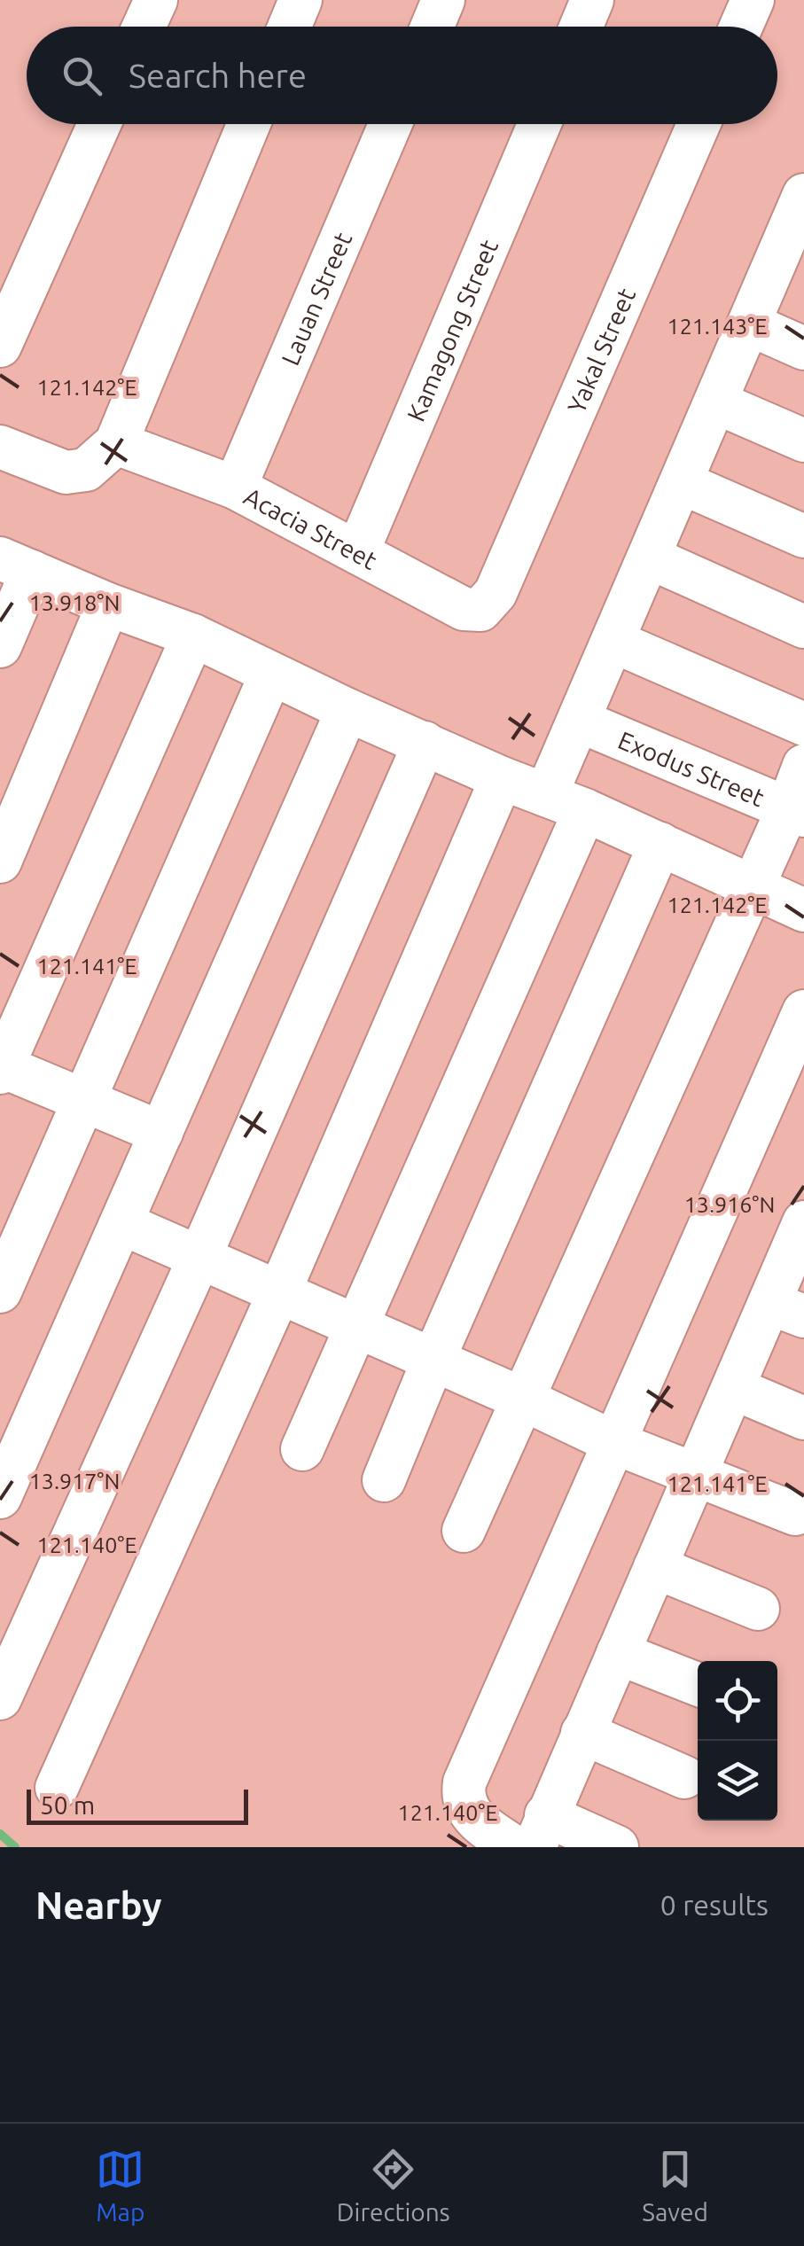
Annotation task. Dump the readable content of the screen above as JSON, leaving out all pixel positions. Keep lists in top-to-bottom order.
{
  "streets": {
    "street": [
      "Lauan Street",
      "Kamagong Street",
      "Yakal Street",
      "Acacia Street",
      "Exodus Street"
    ]
  },
  "crossings": [
    ["Lauan Street", "Acacia Street"],
    ["Kamagong Street", "Acacia Street"],
    ["Yakal Street", "Acacia Street"]
  ],
  "scale_bar": "50 m",
  "page": {
    "search": "Search here",
    "scale": "50 m",
    "heading": ["Nearby", "0 results"],
    "nav": ["Map", "Directions", "Saved"]
  },
  "coordinates": [
    "121.143°E",
    "121.142°E",
    "13.918°N",
    "121.141°E",
    "13.916°N",
    "13.917°N",
    "121.140°E"
  ]
}
